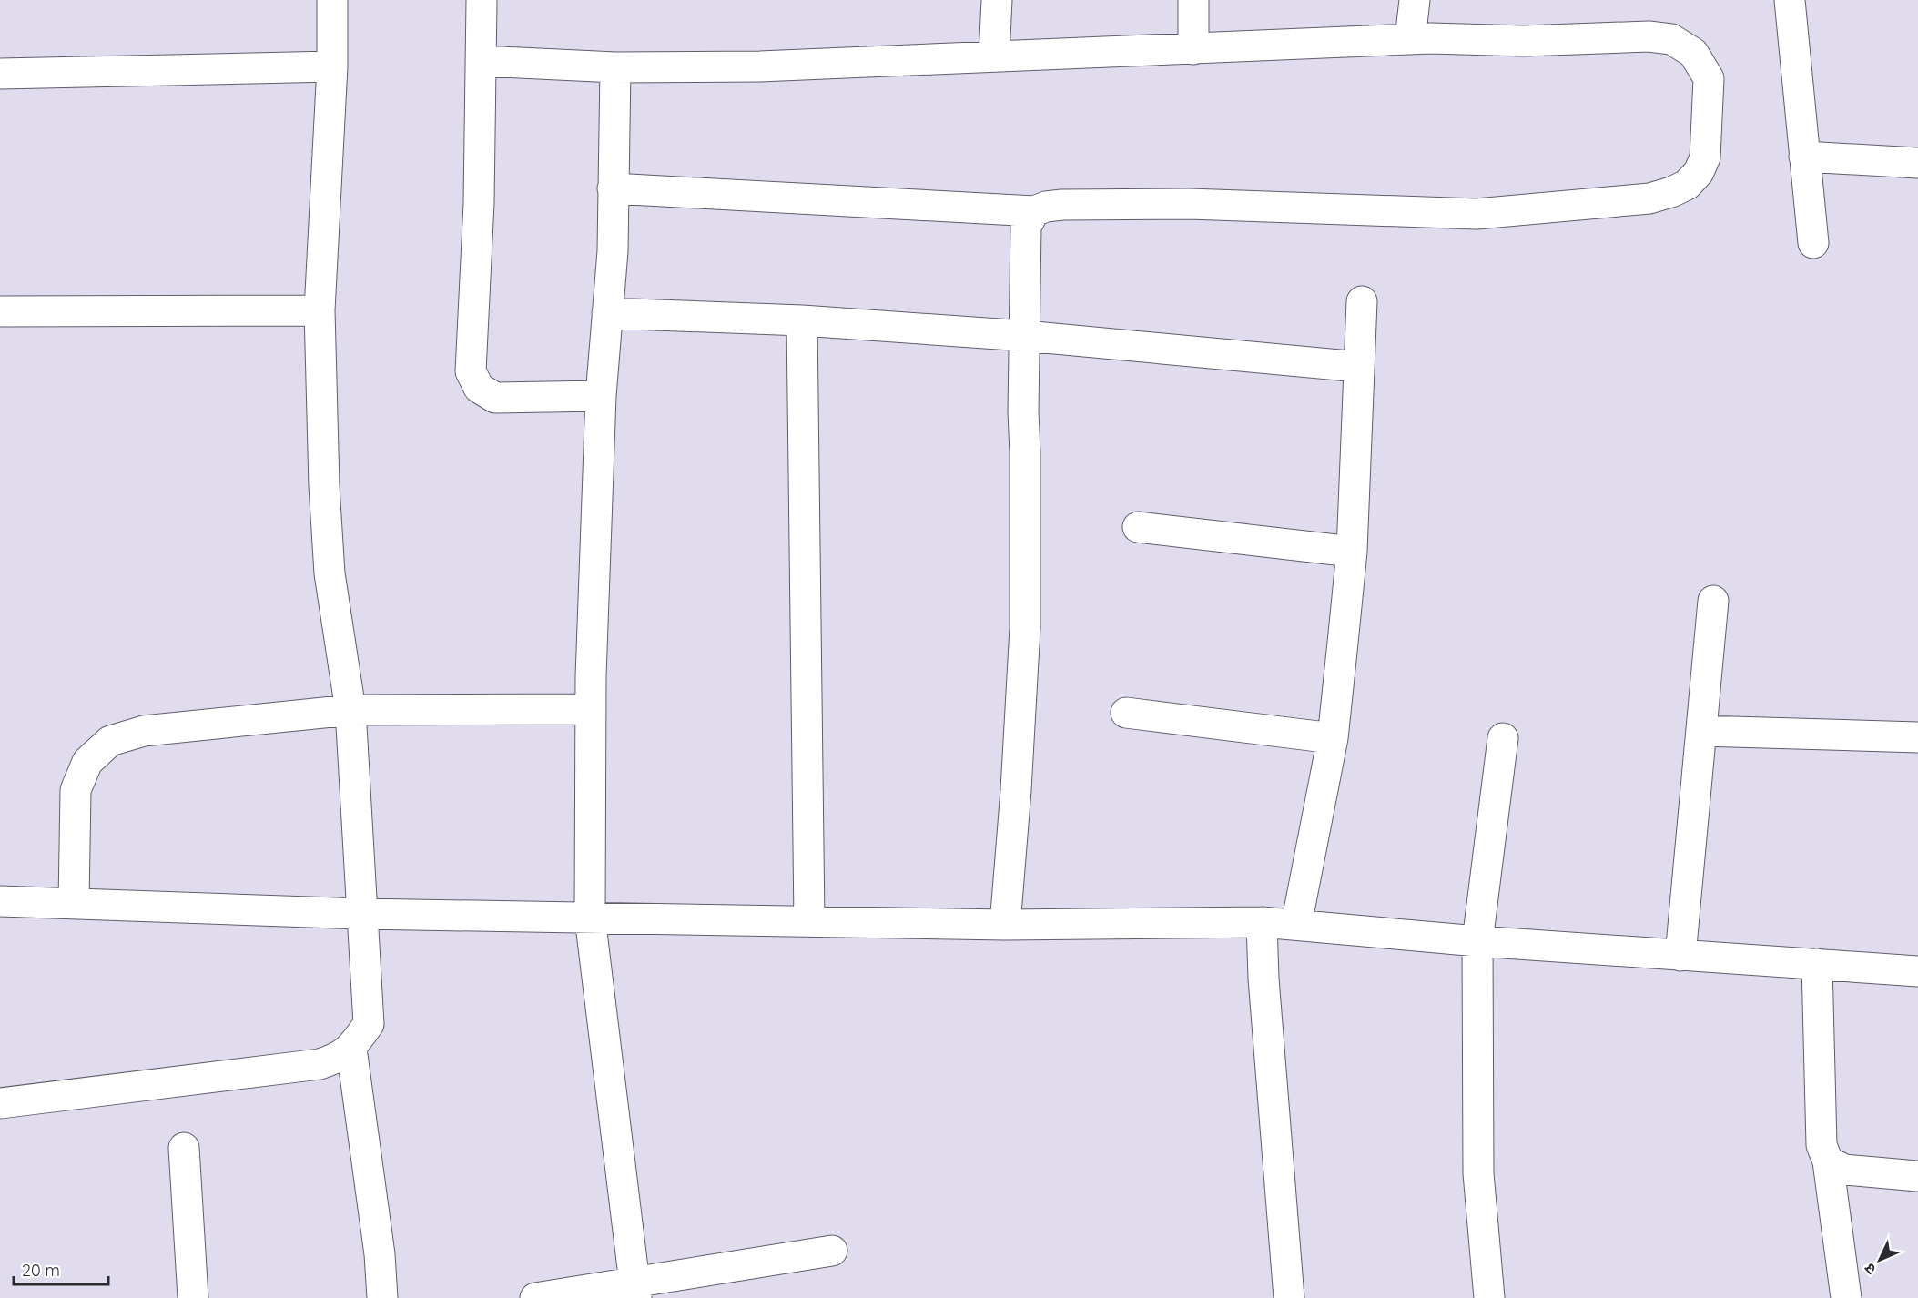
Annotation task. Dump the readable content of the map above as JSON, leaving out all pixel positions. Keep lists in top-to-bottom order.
{
  "scale_bar": "20 m",
  "north": "bottom left"
}
